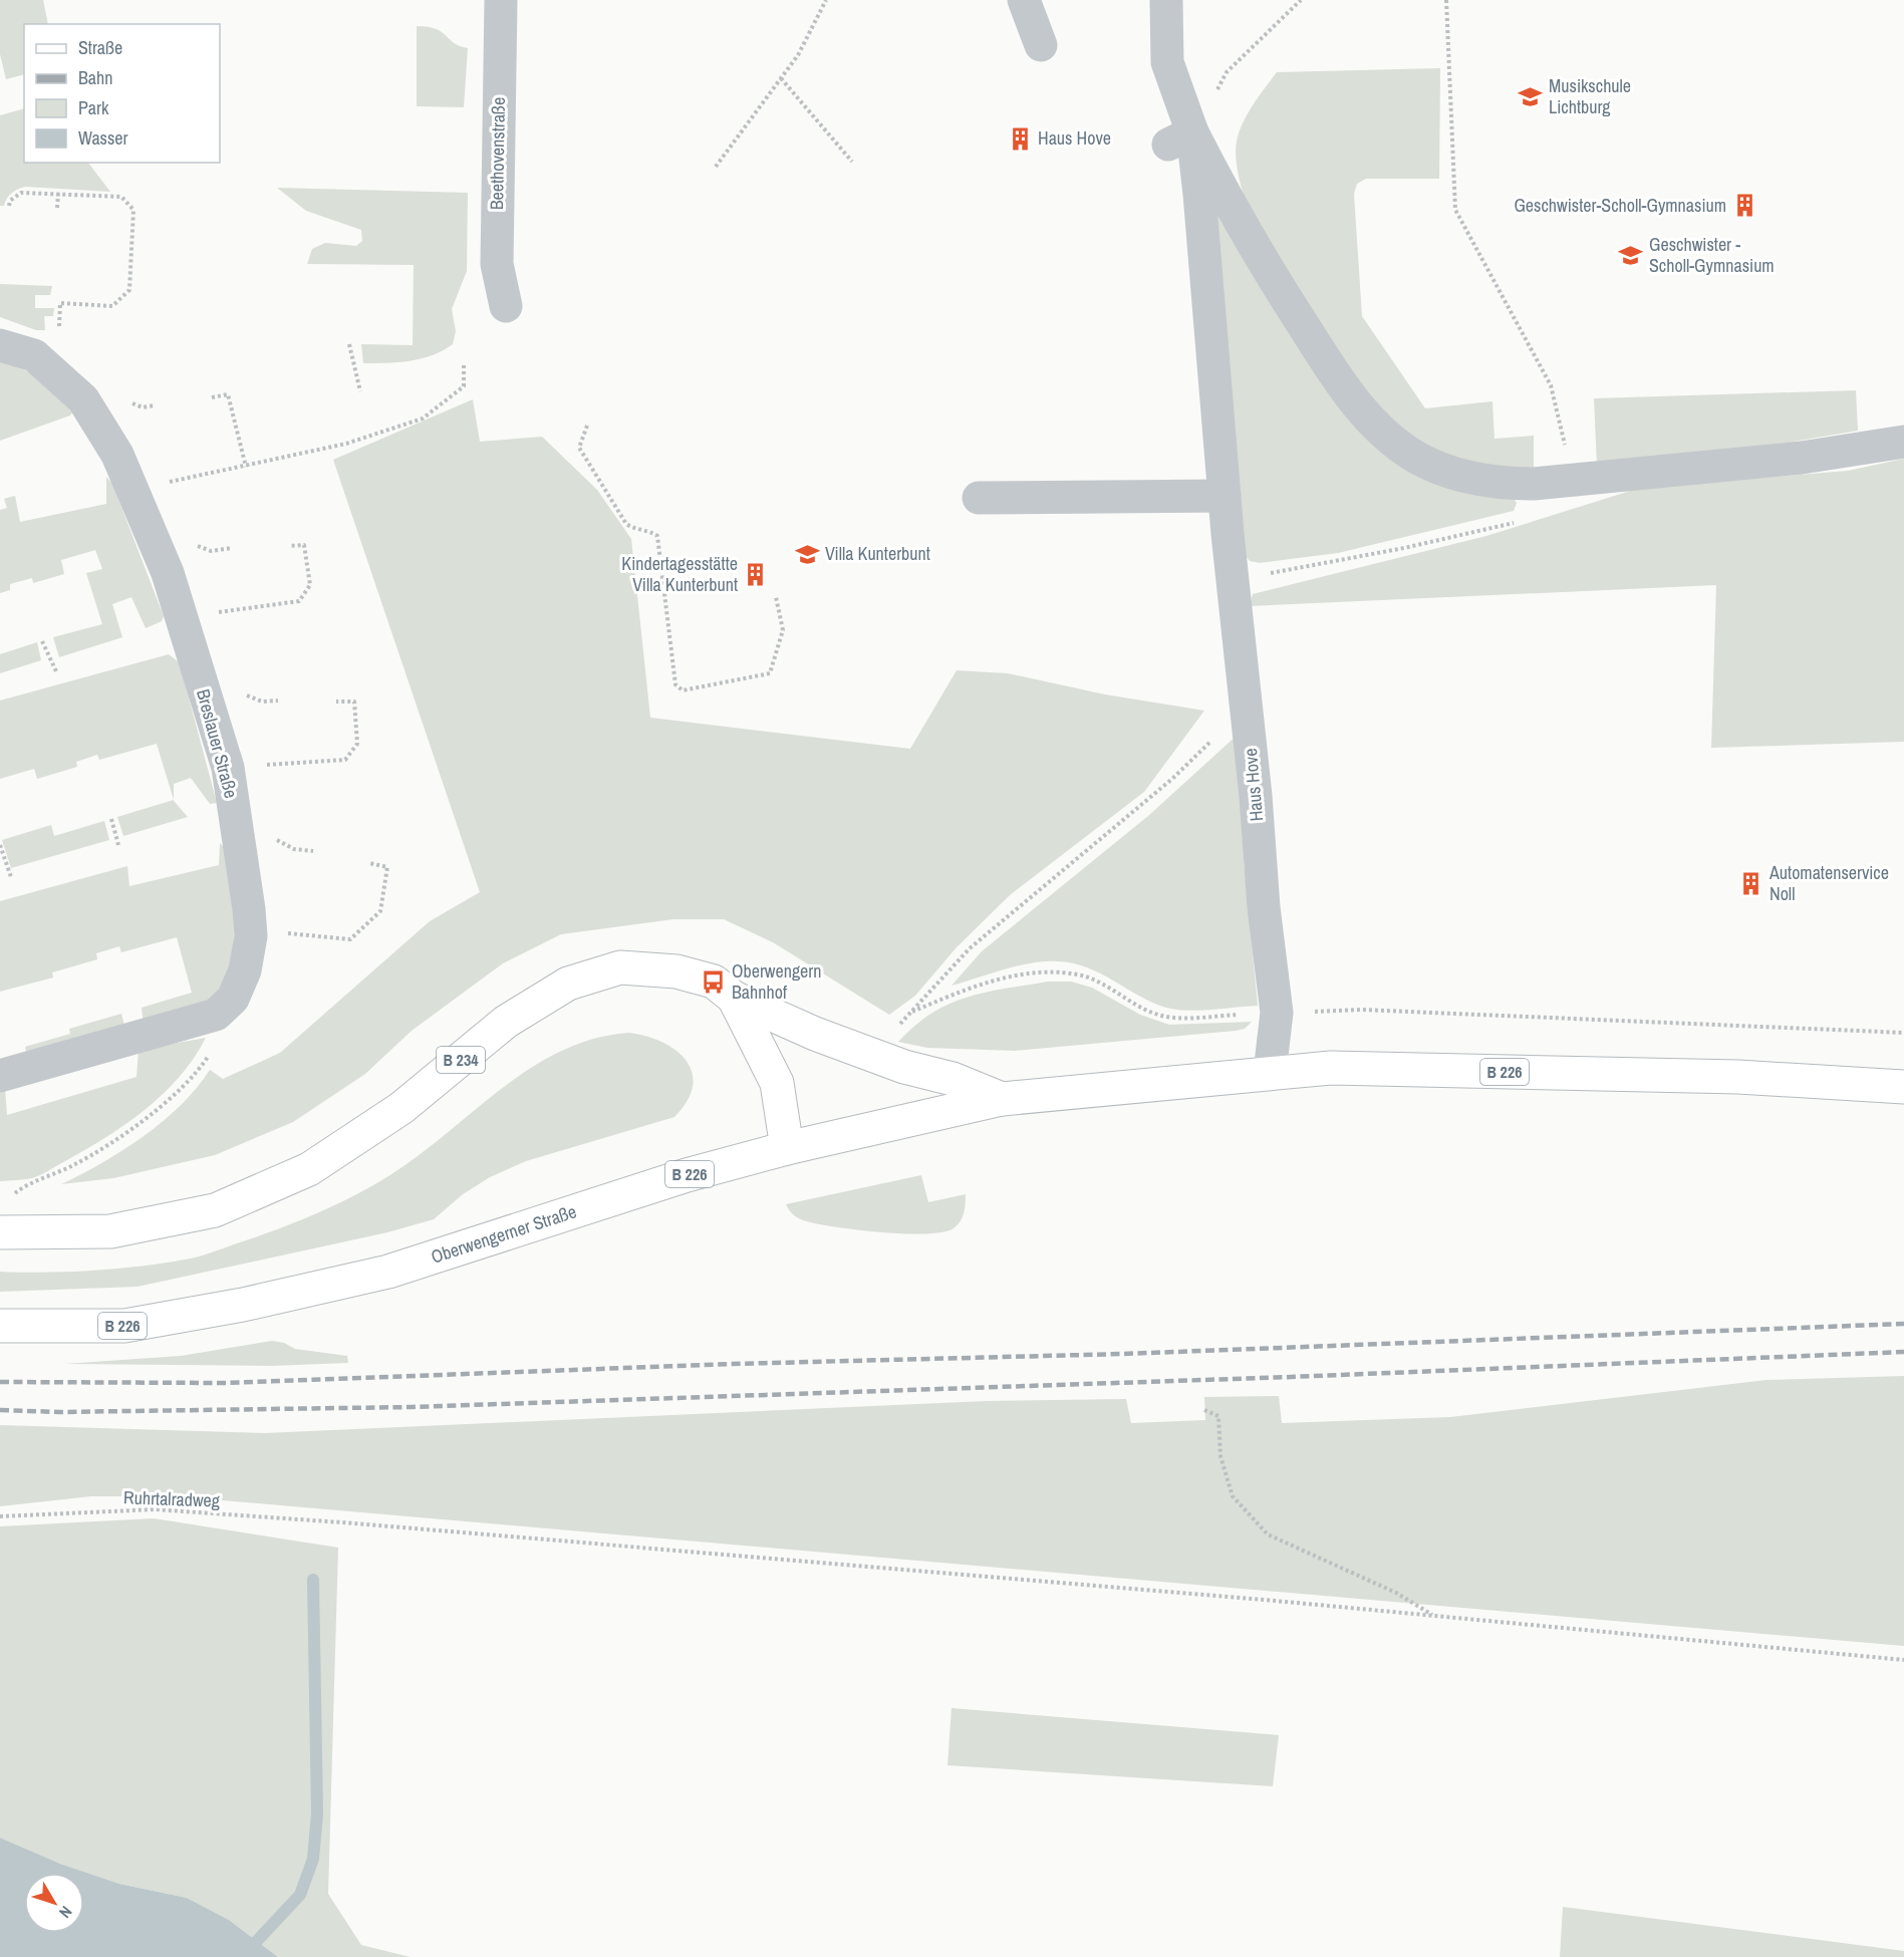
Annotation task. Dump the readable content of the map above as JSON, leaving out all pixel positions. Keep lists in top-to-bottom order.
{
  "streets": {
    "main road": ["B 234", "B 226", "Oberwengerner Straße"],
    "street": ["Beethovenstraße", "Breslauer Straße", "Haus Hove"],
    "path": ["Ruhrtalradweg"]
  },
  "crossings": [
    ["Haus Hove", "B 226"],
    ["B 234", "Oberwengerner Straße"],
    ["B 226", "Oberwengerner Straße"]
  ],
  "places": {
    "school or university": ["Musikschule Lichtburg", "Geschwister - Scholl-Gymnasium", "Villa Kunterbunt"],
    "building": [
      "Haus Hove",
      "Geschwister-Scholl-Gymnasium",
      "Kindertagesstätte Villa Kunterbunt",
      "Automatenservice Noll"
    ],
    "bus stop": ["Oberwengern Bahnhof"]
  },
  "legend": [
    "Straße",
    "Bahn",
    "Park",
    "Wasser"
  ],
  "north": "bottom right"
}
